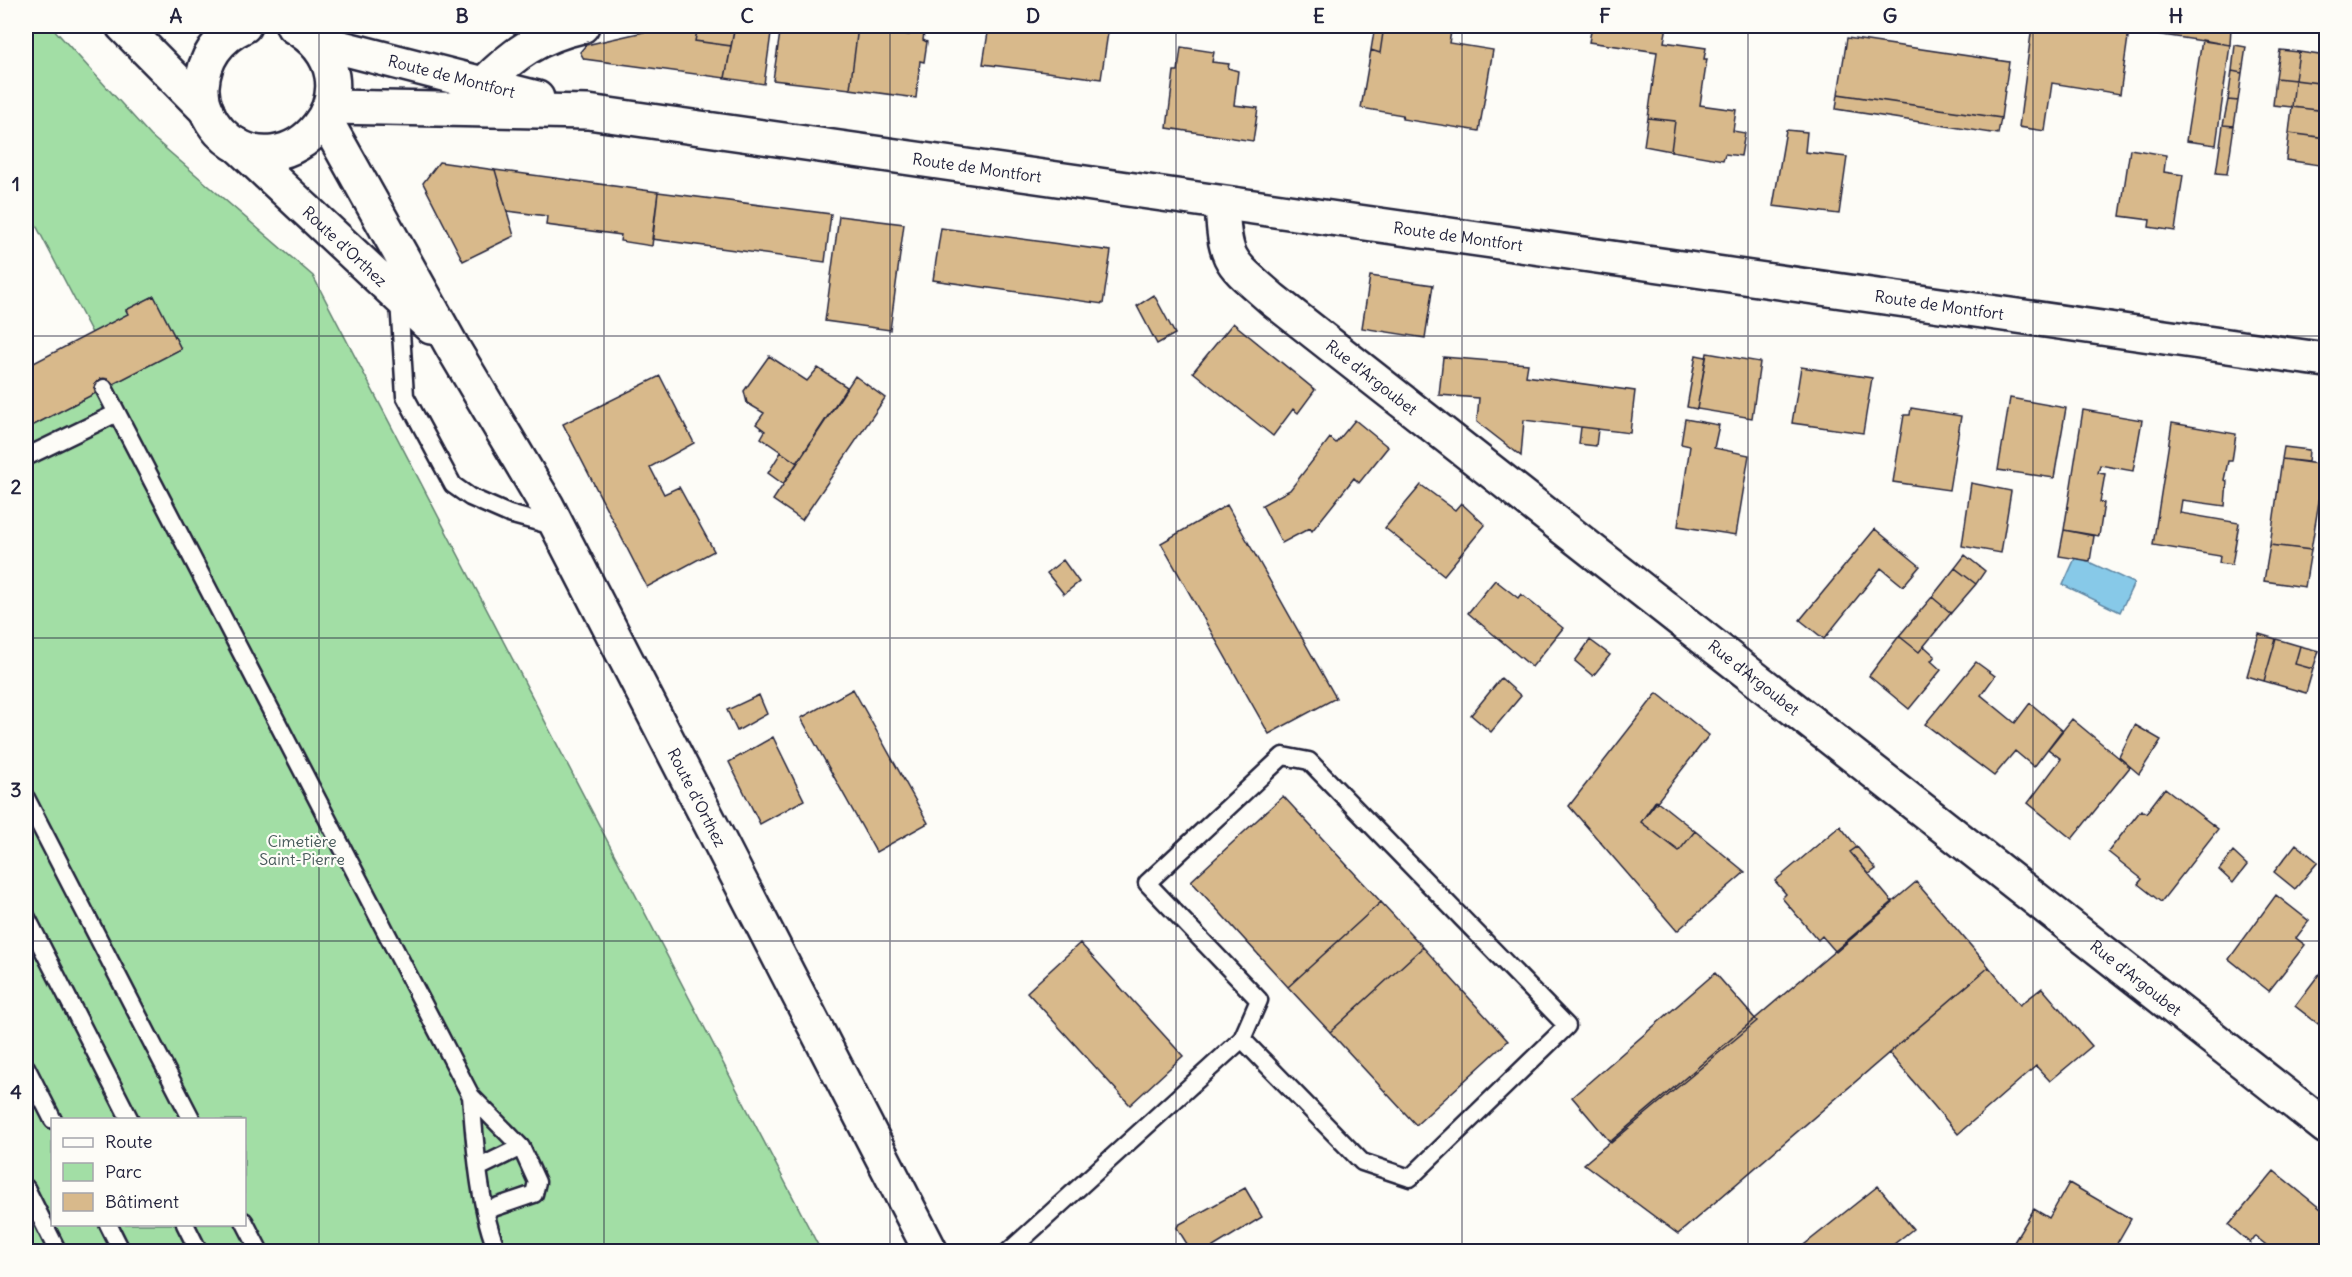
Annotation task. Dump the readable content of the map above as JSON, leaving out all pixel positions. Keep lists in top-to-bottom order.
{
  "streets": {
    "main road": ["Route de Montfort", "Route d'Orthez", "Rue d'Argoubet"]
  },
  "crossings": [
    ["Route de Montfort", "Route d'Orthez"],
    ["Route de Montfort", "Rue d'Argoubet"]
  ],
  "parks": ["Cimetière Saint-Pierre"],
  "legend": ["Route", "Parc", "Bâtiment"],
  "grid": {
    "columns": [
      "A",
      "B",
      "C",
      "D",
      "E",
      "F",
      "G",
      "H"
    ],
    "rows": [
      "1",
      "2",
      "3",
      "4"
    ]
  }
}
